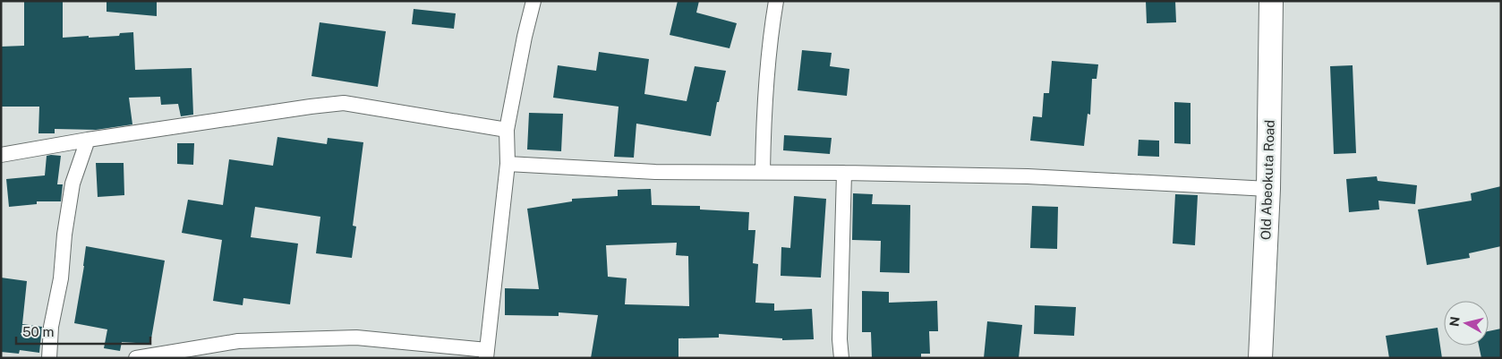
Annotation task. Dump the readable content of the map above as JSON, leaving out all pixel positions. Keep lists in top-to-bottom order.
{
  "streets": {
    "highway": ["Old Abeokuta Road"]
  },
  "scale_bar": "50 m",
  "north": "left"
}
